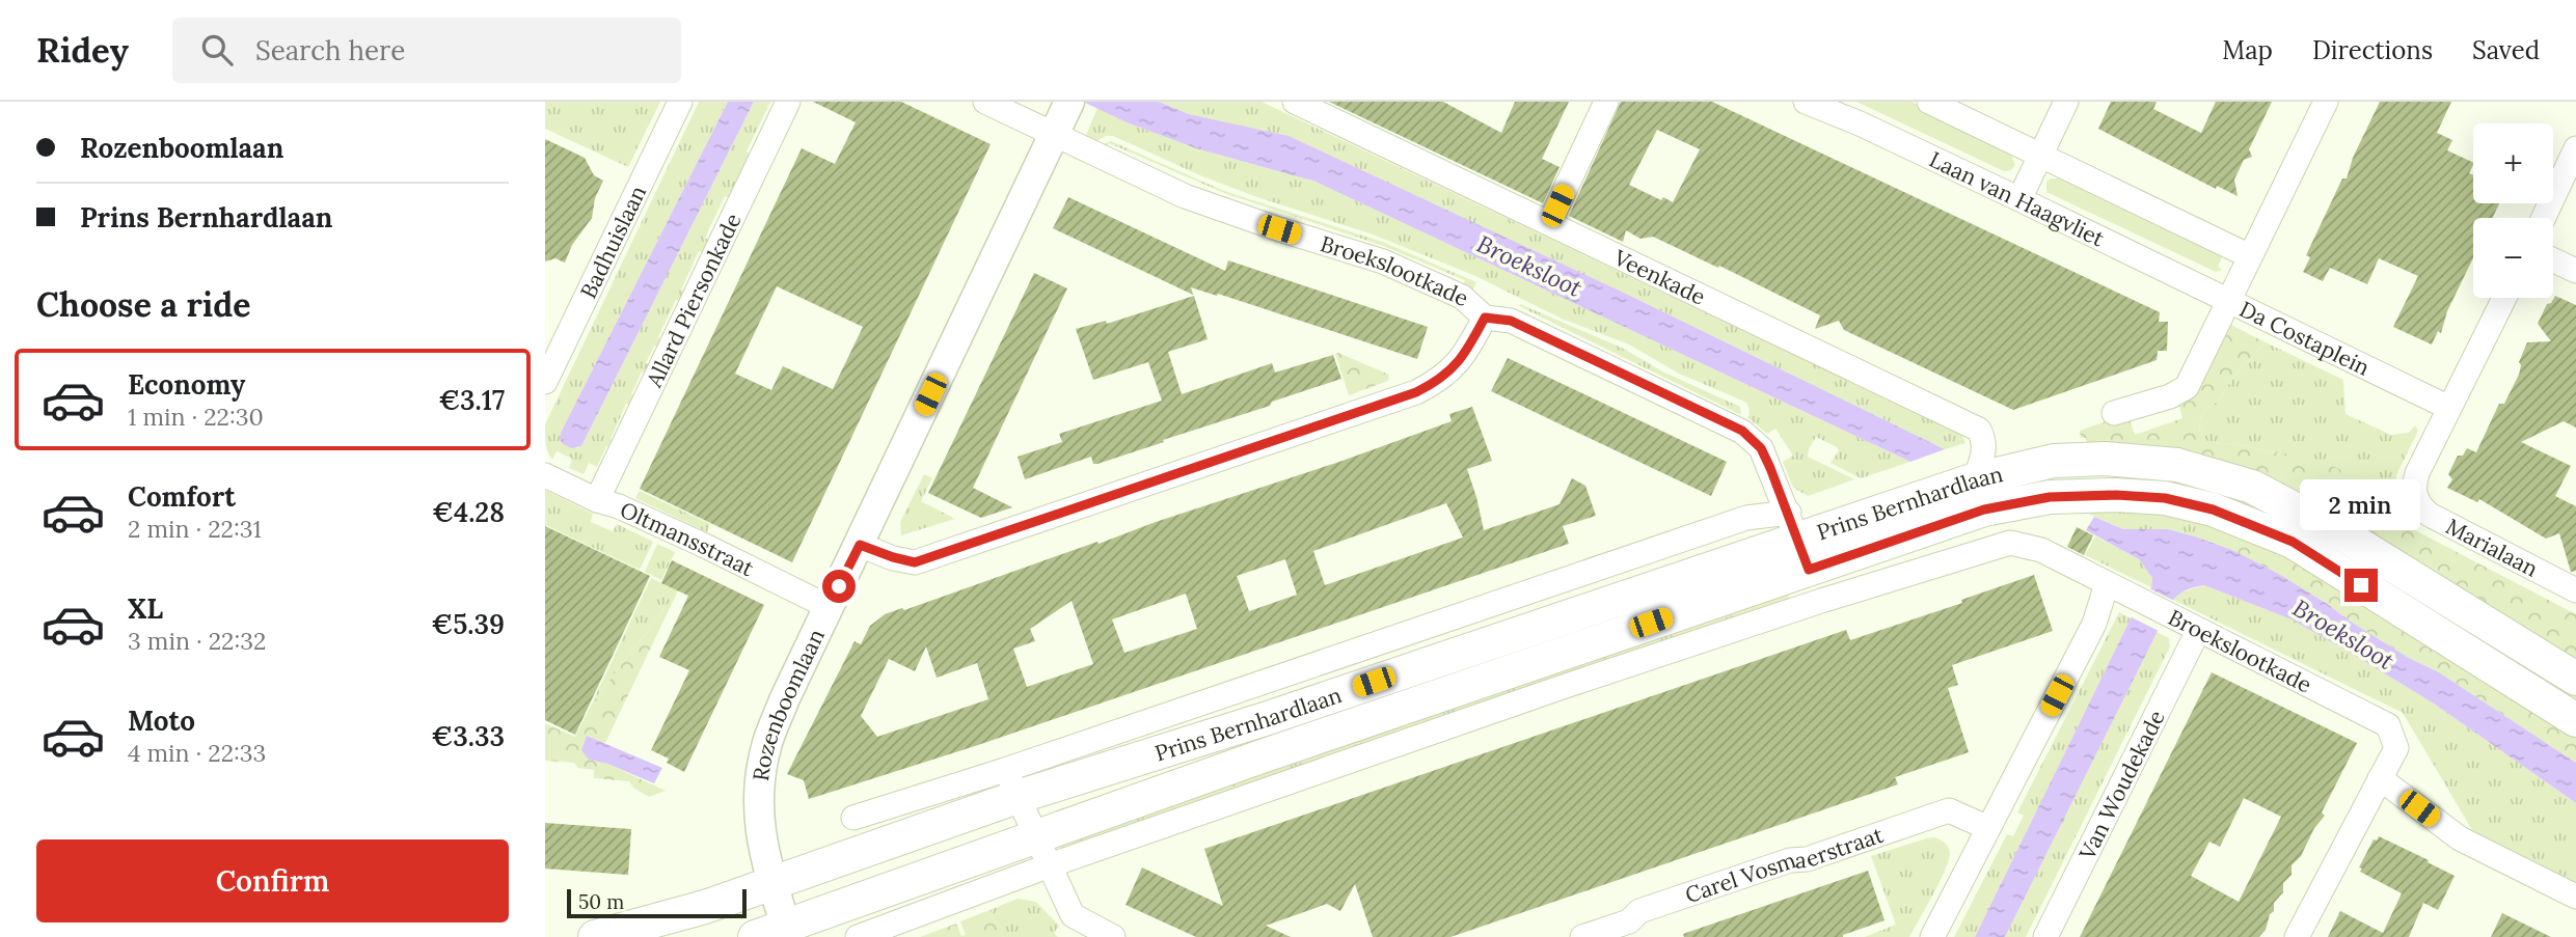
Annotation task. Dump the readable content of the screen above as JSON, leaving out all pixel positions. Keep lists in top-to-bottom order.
{
  "streets": {
    "main road": ["Prins Bernhardlaan"],
    "street": [
      "Laan van Haagvliet",
      "Badhuislaan",
      "Broekslootkade",
      "Veenkade",
      "Allard Piersonkade",
      "Da Costaplein",
      "Oltmansstraat",
      "Marialaan",
      "Rozenboomlaan",
      "Van Woudekade",
      "Carel Vosmaerstraat"
    ]
  },
  "crossings": [
    ["Laan van Haagvliet", "Da Costaplein"],
    ["Broekslootkade", "Prins Bernhardlaan"],
    ["Broekslootkade", "Rozenboomlaan"],
    ["Broekslootkade", "Van Woudekade"],
    ["Veenkade", "Prins Bernhardlaan"],
    ["Allard Piersonkade", "Oltmansstraat"],
    ["Da Costaplein", "Marialaan"],
    ["Prins Bernhardlaan", "Rozenboomlaan"],
    ["Oltmansstraat", "Rozenboomlaan"]
  ],
  "water": ["Broeksloot"],
  "scale_bar": "50 m",
  "page": {
    "header": "Ridey",
    "search": "Search here",
    "nav": ["Map", "Directions", "Saved"],
    "banner": ["Rozenboomlaan", "Prins Bernhardlaan"],
    "map_buttons": ["+", "−"],
    "heading": "Choose a ride",
    "list": [
      {
        "name": "Economy",
        "note": "1 min · 22:30",
        "value": "€3.17"
      },
      {
        "name": "Comfort",
        "note": "2 min · 22:31",
        "value": "€4.28"
      },
      {
        "name": "XL",
        "note": "3 min · 22:32",
        "value": "€5.39"
      },
      {
        "name": "Moto",
        "note": "4 min · 22:33",
        "value": "€3.33"
      }
    ],
    "bubble": "2 min",
    "buttons": "Confirm",
    "scale": "50 m"
  }
}
